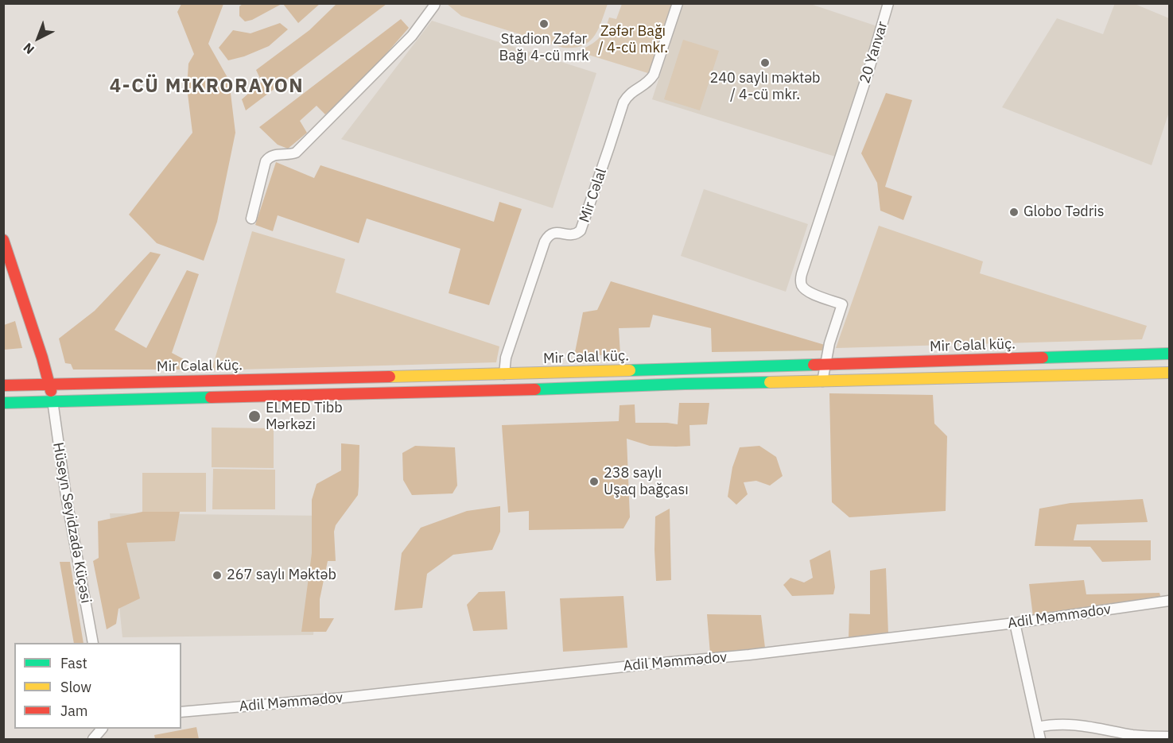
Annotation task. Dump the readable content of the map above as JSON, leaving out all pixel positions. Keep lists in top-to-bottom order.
{
  "streets": {
    "street": [
      "20 Yanvar",
      "Mir Cəlal",
      "Mir Cəlal küç.",
      "Hüseyn Seyidzadə Küçəsi",
      "Adil Məmmədov"
    ]
  },
  "crossings": [
    ["20 Yanvar", "Mir Cəlal küç."],
    ["Mir Cəlal", "Mir Cəlal küç."],
    ["Mir Cəlal küç.", "Hüseyn Seyidzadə Küçəsi"]
  ],
  "districts": ["4-CÜ MIKRORAYON"],
  "parks": ["Zəfər Bağı / 4-cü mkr."],
  "places": [
    "Stadion Zəfər Bağı 4-cü mrk",
    "240 saylı məktəb / 4-cü mkr.",
    "Globo Tədris",
    "ELMED Tibb Mərkəzi",
    "238 saylı Uşaq bağçası",
    "267 saylı Məktəb"
  ],
  "legend": ["Fast", "Slow", "Jam"],
  "north": "bottom left"
}
